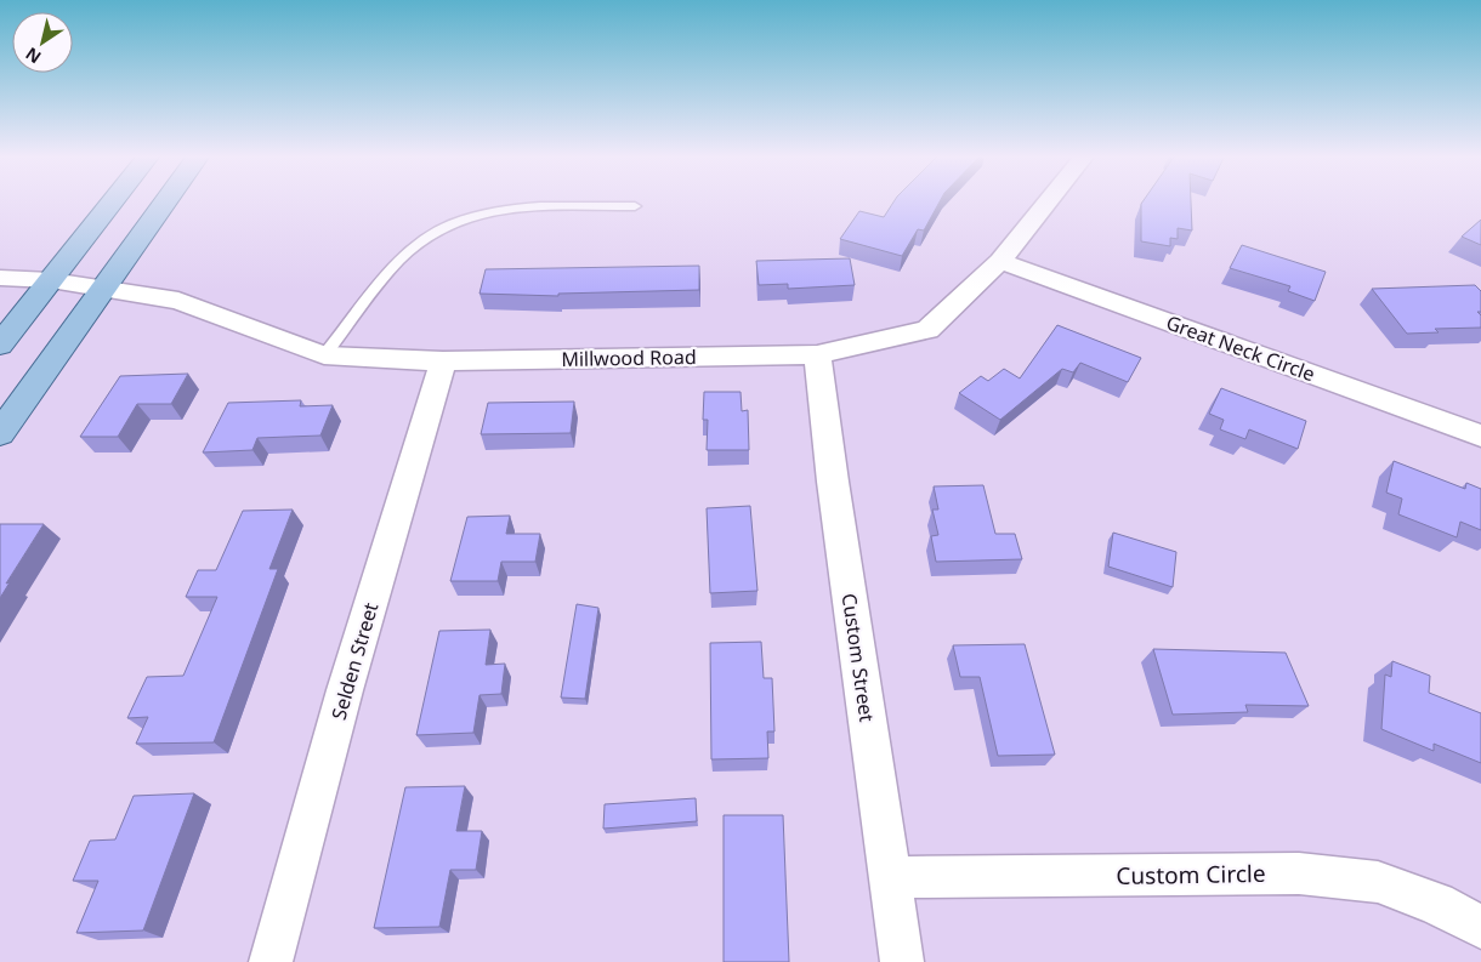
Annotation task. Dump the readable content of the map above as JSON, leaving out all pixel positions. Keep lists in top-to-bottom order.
{
  "streets": {
    "street": [
      "Great Neck Circle",
      "Millwood Road",
      "Custom Street",
      "Selden Street",
      "Custom Circle"
    ]
  },
  "crossings": [
    ["Great Neck Circle", "Millwood Road"],
    ["Millwood Road", "Custom Street"],
    ["Millwood Road", "Selden Street"],
    ["Custom Street", "Custom Circle"]
  ],
  "north": "bottom left"
}
